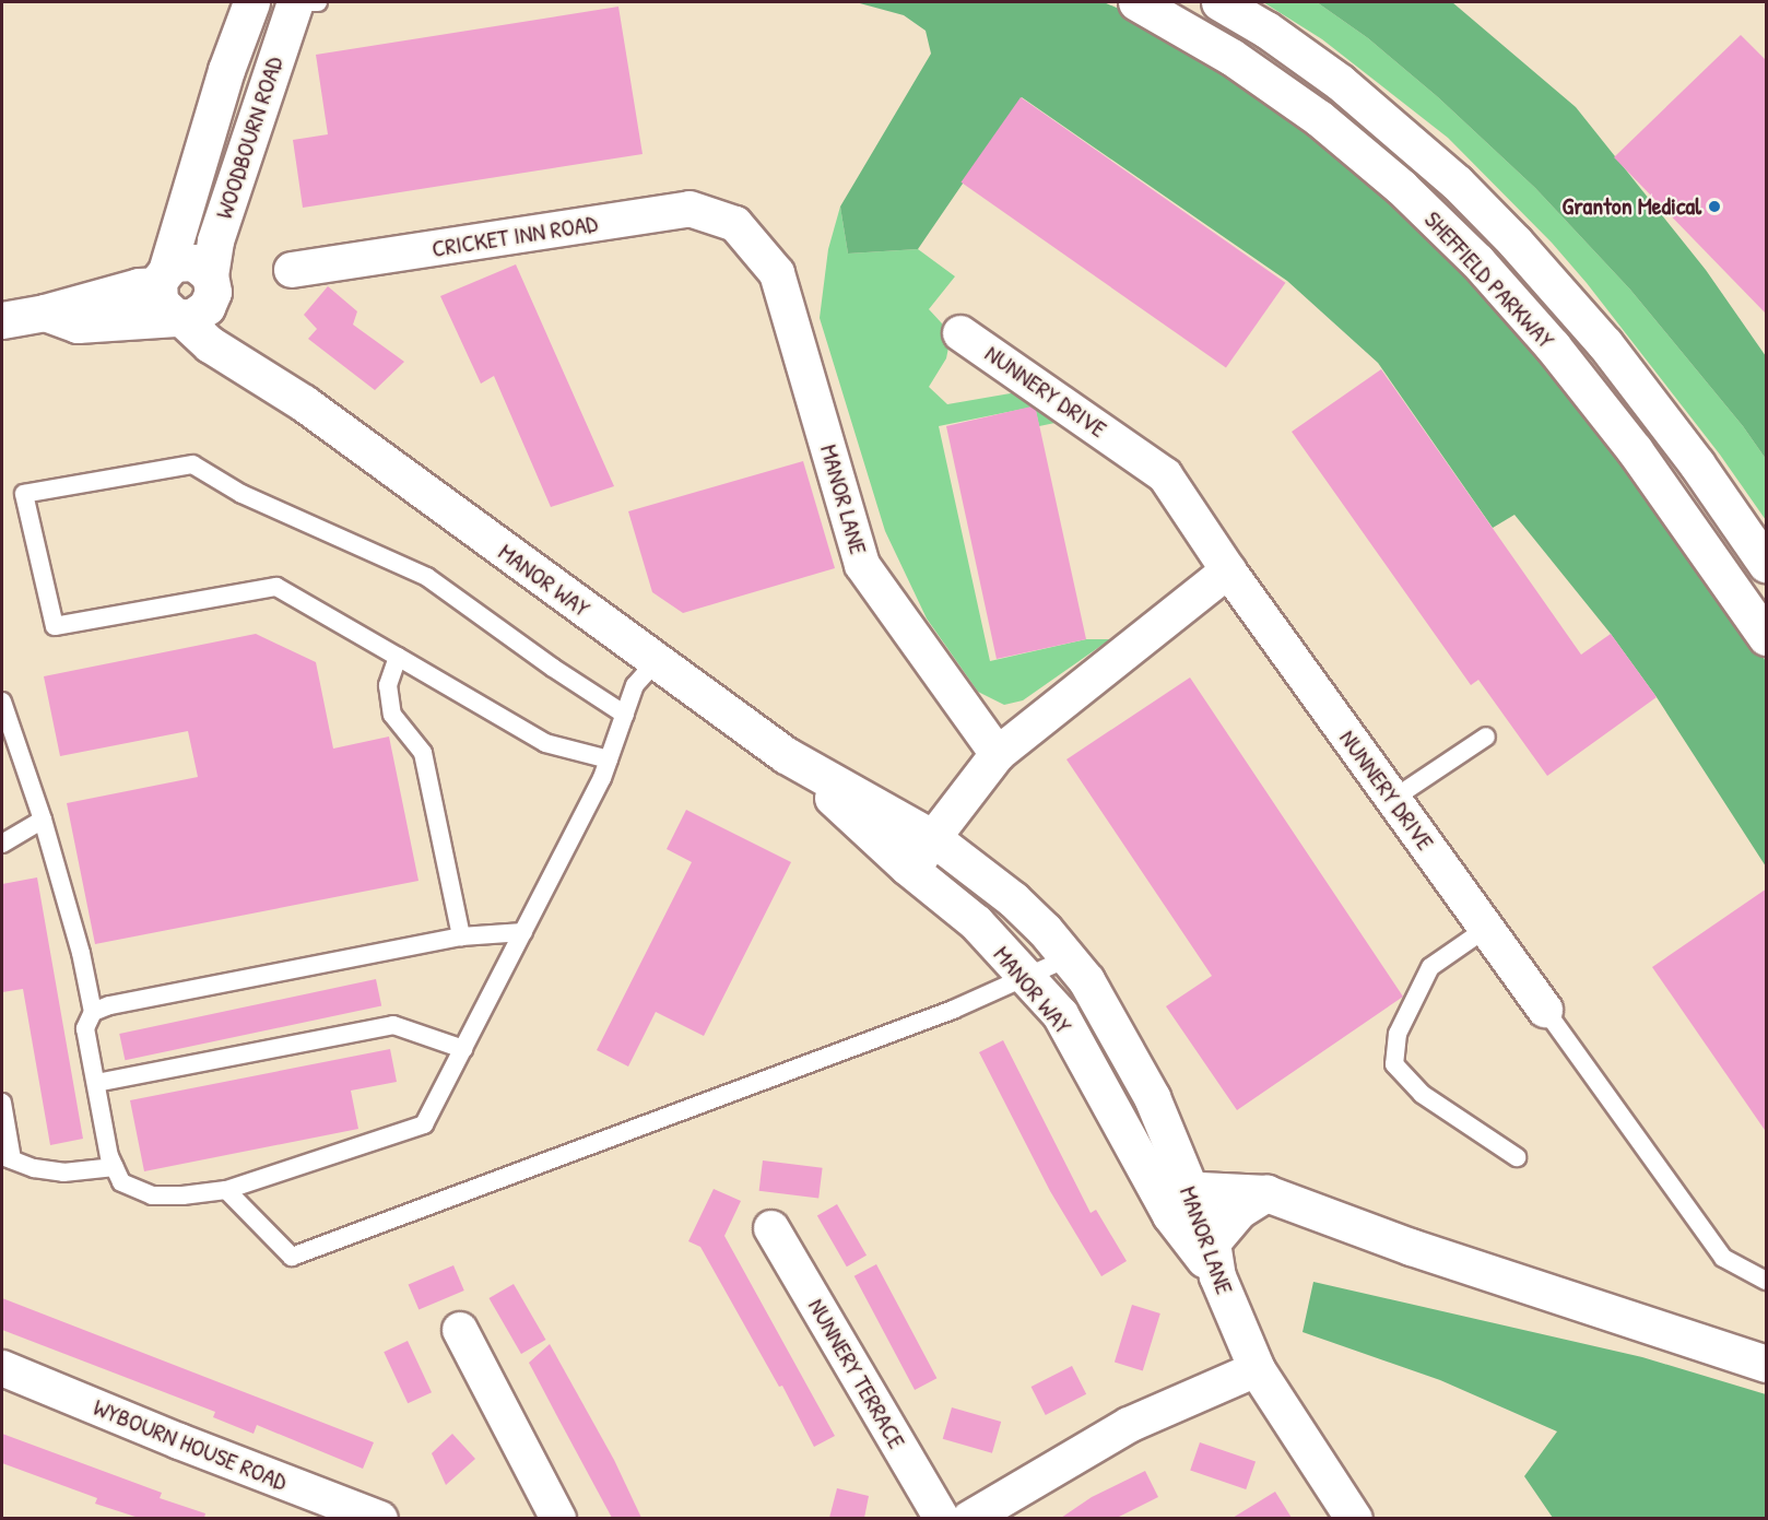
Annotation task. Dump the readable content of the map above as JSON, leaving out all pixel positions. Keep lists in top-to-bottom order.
{
  "streets": {
    "main road": [
      "WOODBOURN ROAD",
      "SHEFFIELD PARKWAY",
      "MANOR LANE",
      "MANOR WAY"
    ],
    "street": [
      "CRICKET INN ROAD",
      "NUNNERY DRIVE",
      "NUNNERY TERRACE",
      "WYBOURN HOUSE ROAD"
    ]
  },
  "crossings": [
    ["WOODBOURN ROAD", "MANOR WAY"],
    ["CRICKET INN ROAD", "MANOR LANE"],
    ["MANOR LANE", "MANOR WAY"]
  ],
  "places": ["Granton Medical"]
}
